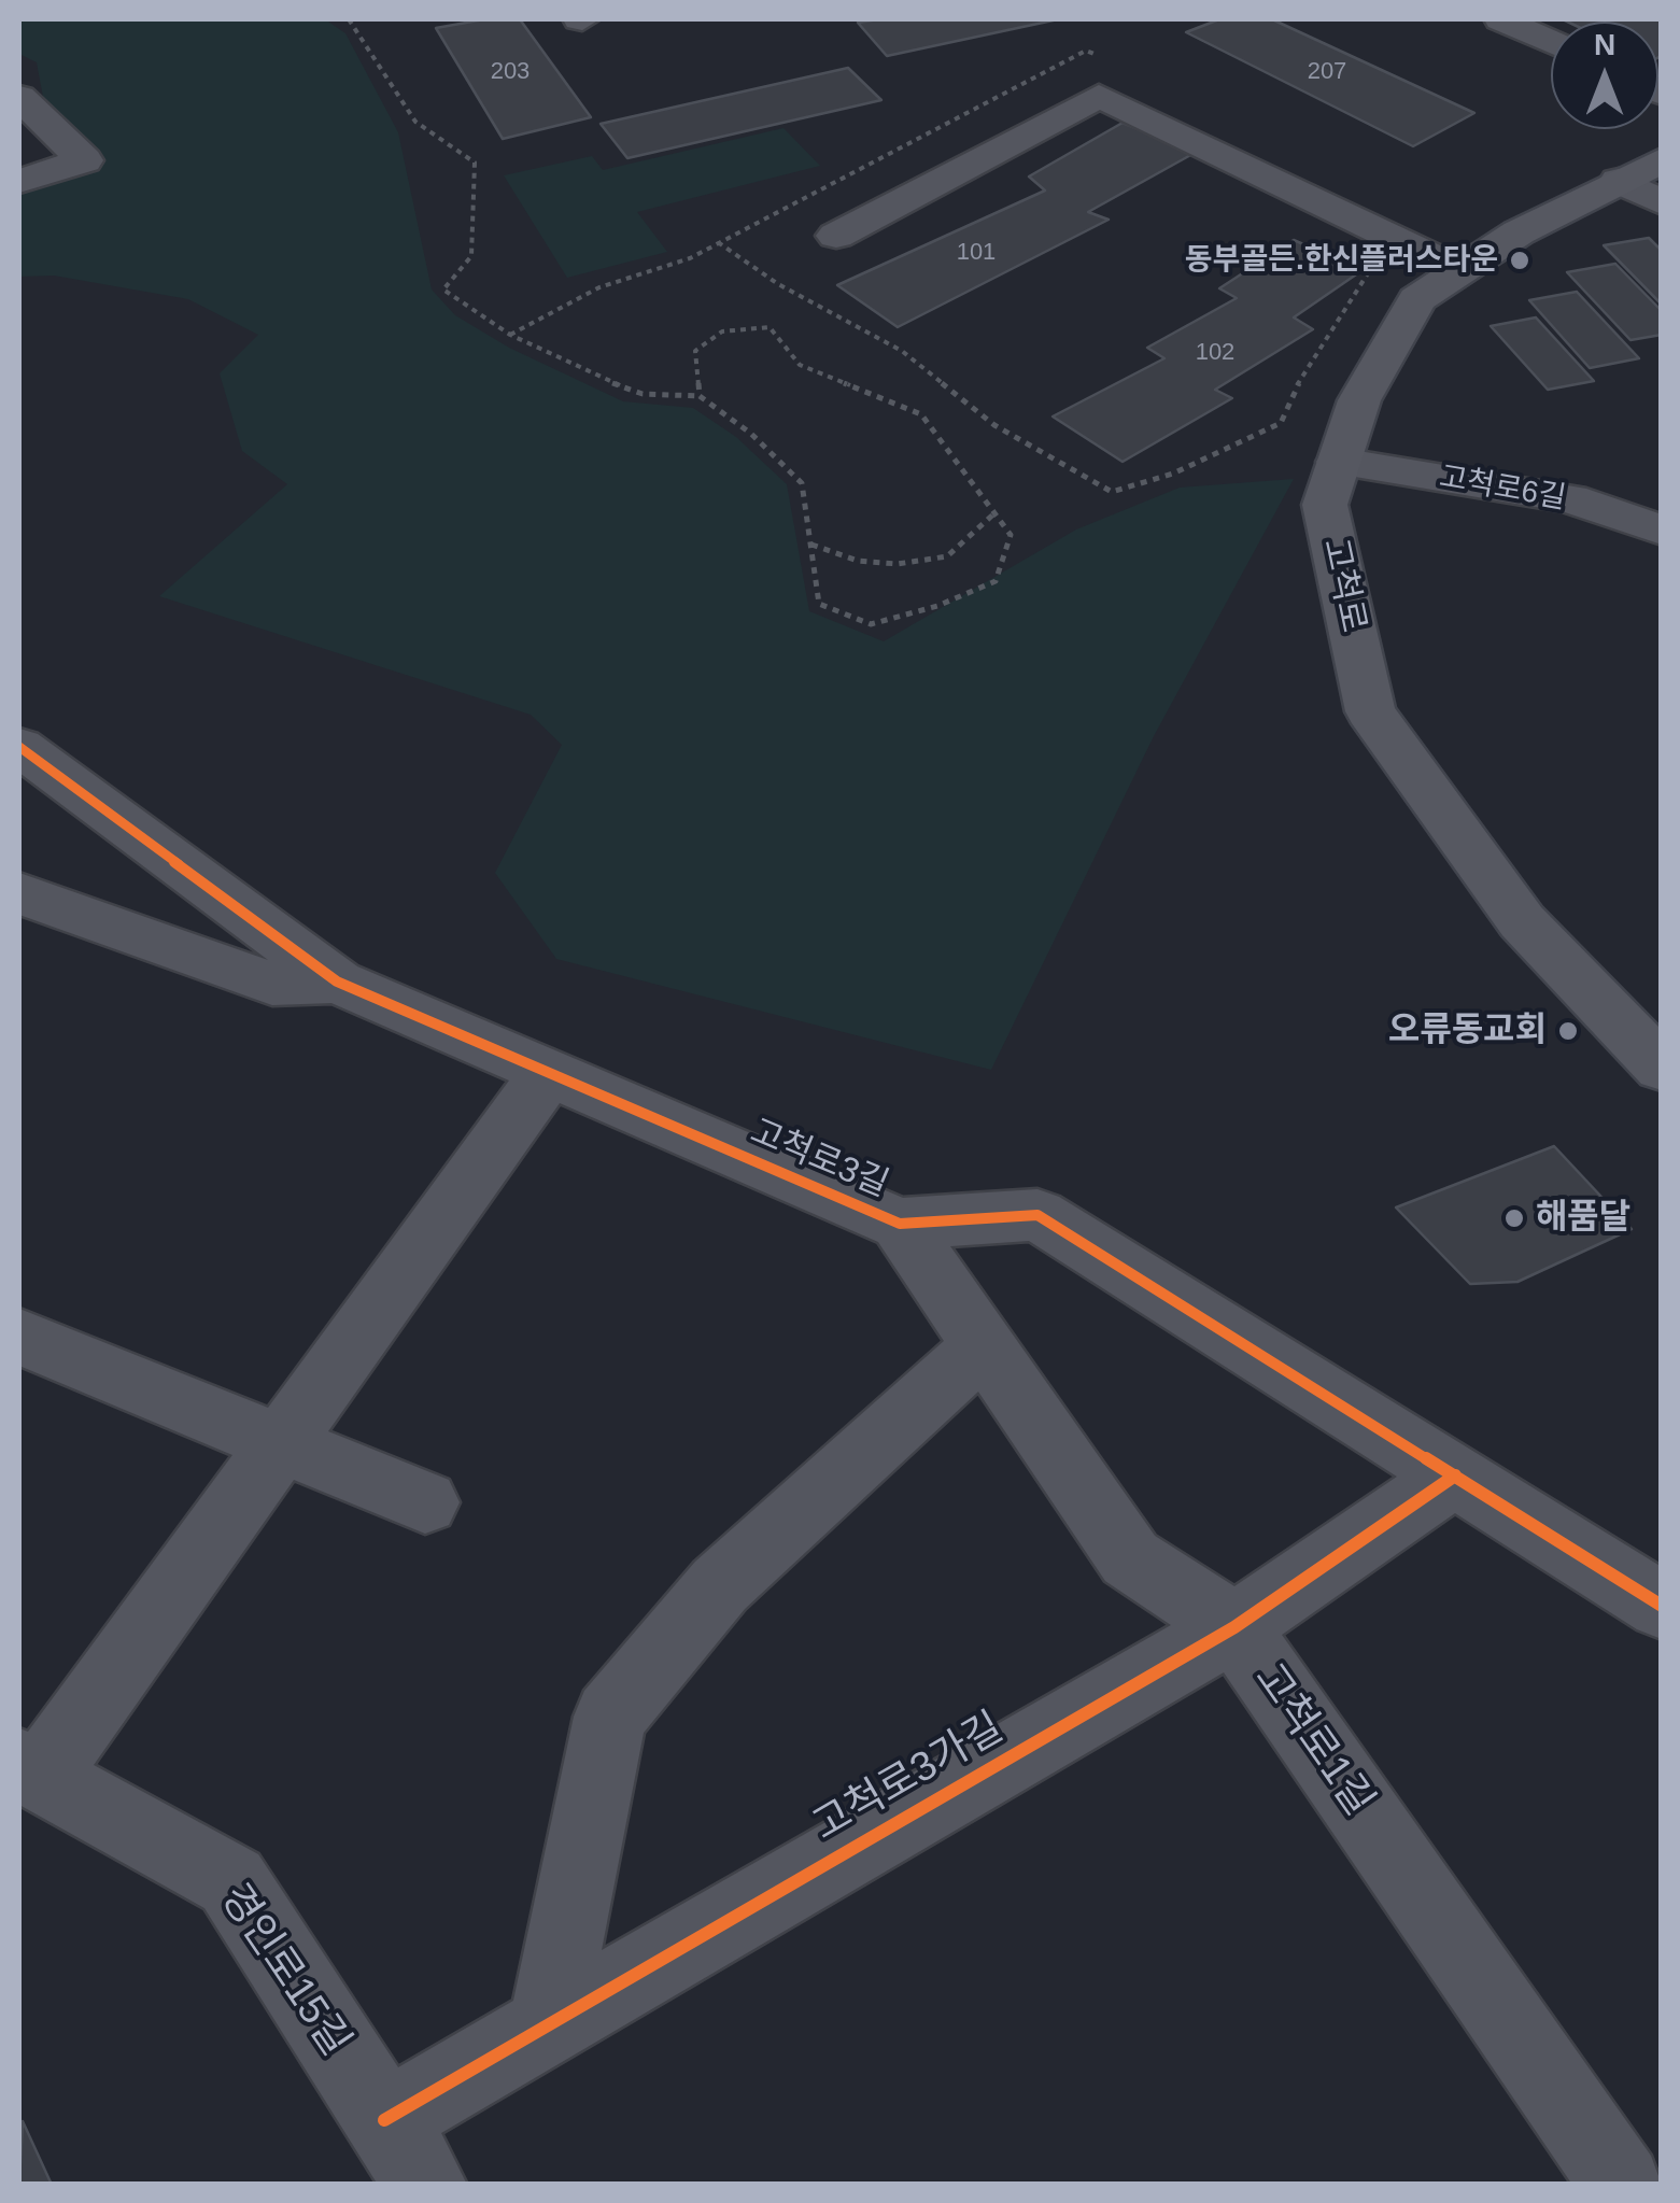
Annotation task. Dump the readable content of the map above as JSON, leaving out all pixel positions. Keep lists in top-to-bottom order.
{
  "streets": {
    "main road": ["고척로"],
    "street": [
      "고척로6길",
      "고척로3길",
      "고척로1길",
      "고척로3가길",
      "경인로15길"
    ]
  },
  "crossings": [
    ["고척로6길", "고척로"],
    ["고척로3길", "고척로1길"],
    ["고척로3길", "고척로3가길"],
    ["고척로3길", "경인로15길"],
    ["고척로1길", "고척로3가길"],
    ["고척로3가길", "경인로15길"]
  ],
  "places": ["동부골든.한신플러스타운", "오류동교회", "해품달"],
  "house_numbers": [
    "203",
    "207",
    "101",
    "102"
  ],
  "north": "top"
}
